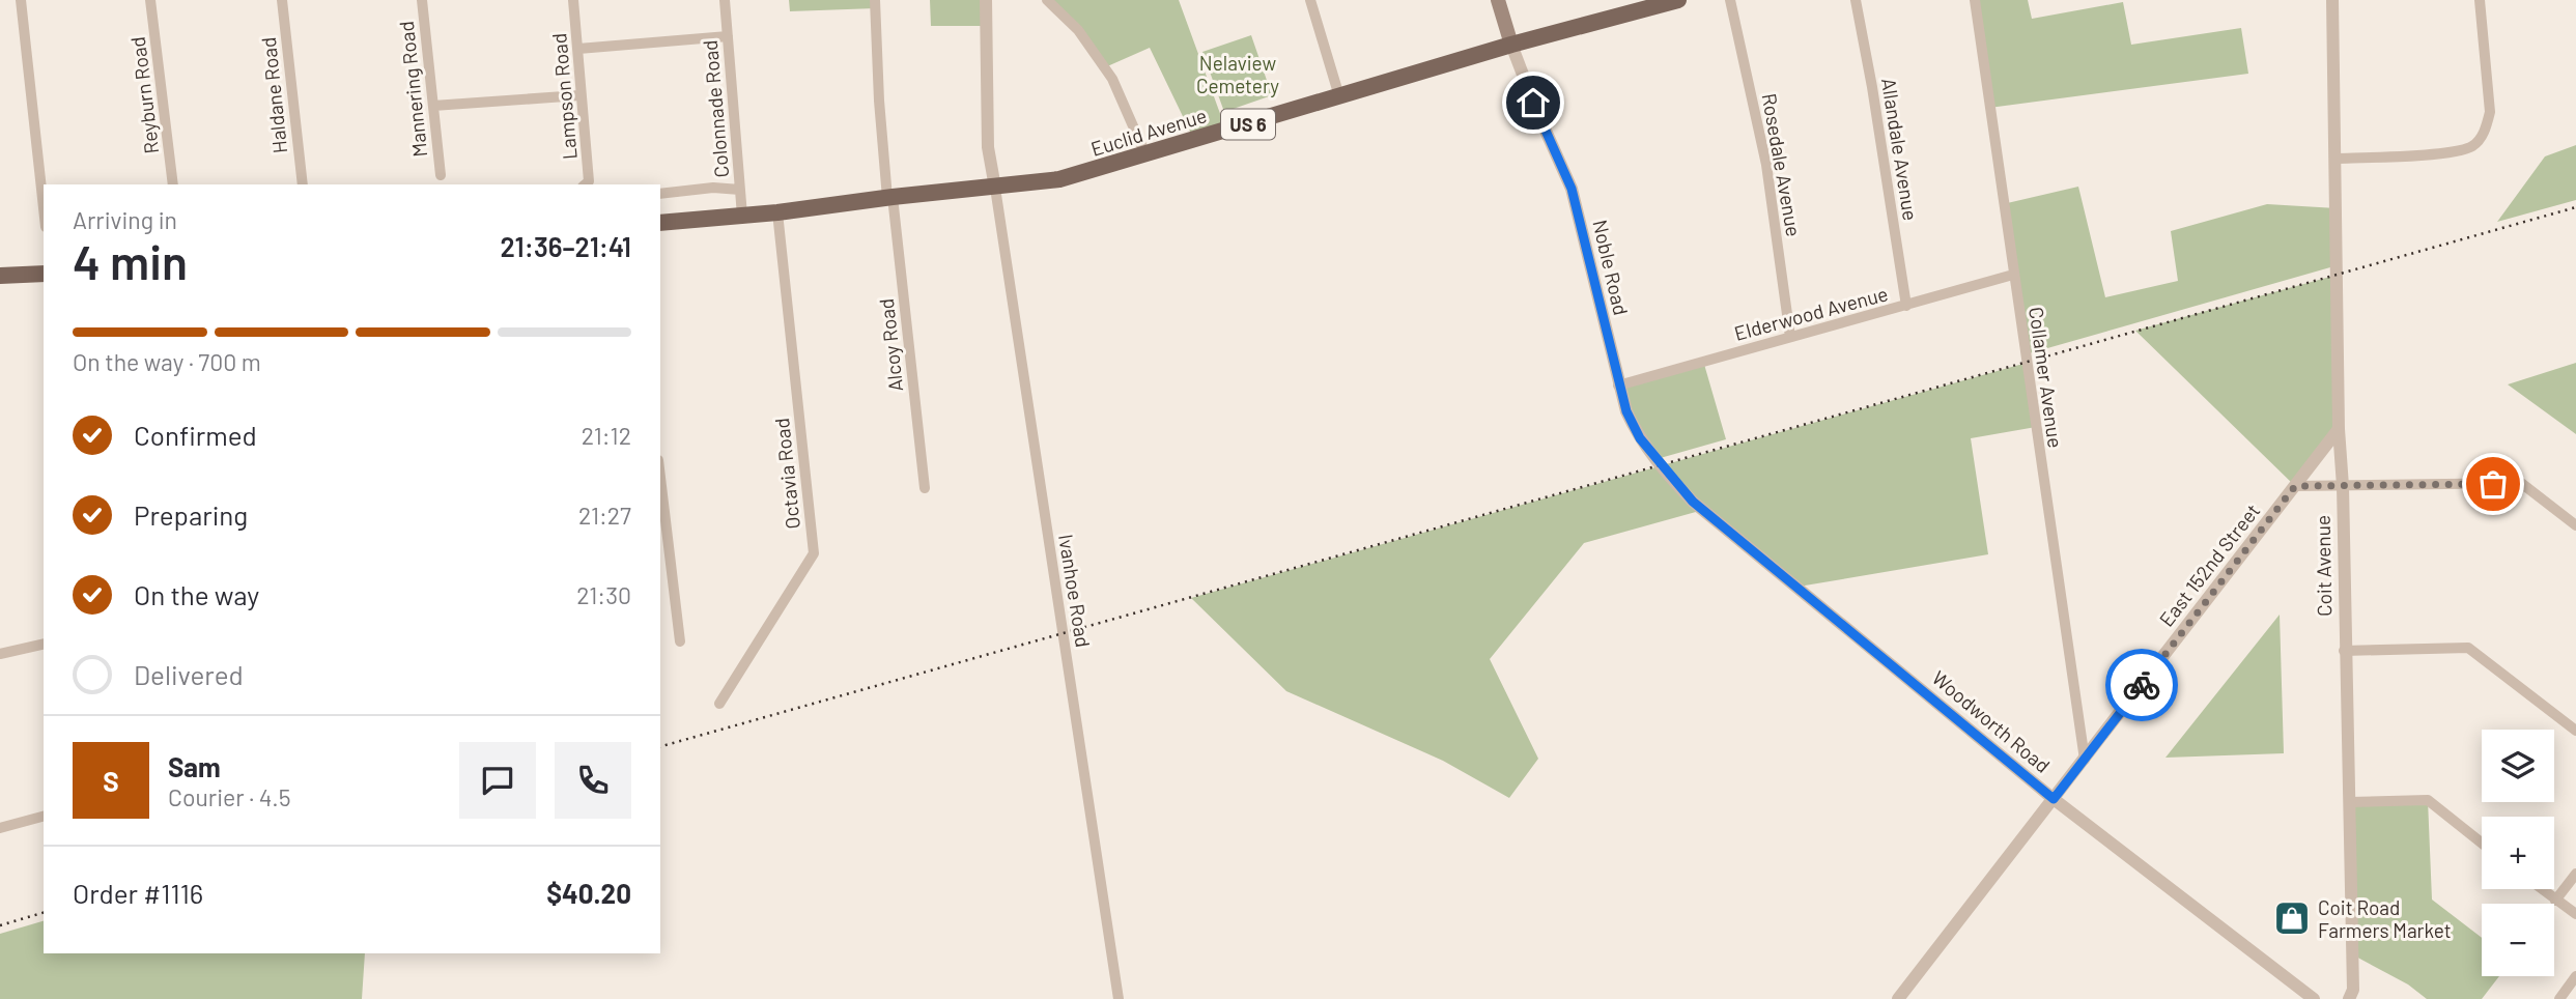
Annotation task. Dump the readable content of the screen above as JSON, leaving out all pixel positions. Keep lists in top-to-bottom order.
{
  "streets": {
    "main road": ["US 6", "Euclid Avenue", "Noble Road"],
    "street": [
      "Mannering Road",
      "Reyburn Road",
      "Haldane Road",
      "Lampson Road",
      "Colonnade Road",
      "Allandale Avenue",
      "Rosedale Avenue",
      "Elderwood Avenue",
      "Alcoy Road",
      "Collamer Avenue",
      "Octavia Road",
      "East 152nd Street",
      "Coit Avenue",
      "Ivanhoe Road",
      "Woodworth Road"
    ]
  },
  "crossings": [
    ["Colonnade Road", "Euclid Avenue"],
    ["Euclid Avenue", "Noble Road"],
    ["Euclid Avenue", "Alcoy Road"],
    ["Euclid Avenue", "Octavia Road"],
    ["Euclid Avenue", "Ivanhoe Road"],
    ["Allandale Avenue", "Elderwood Avenue"],
    ["Rosedale Avenue", "Elderwood Avenue"],
    ["Noble Road", "Elderwood Avenue"],
    ["Noble Road", "Woodworth Road"],
    ["Elderwood Avenue", "Collamer Avenue"],
    ["Collamer Avenue", "East 152nd Street"],
    ["East 152nd Street", "Coit Avenue"],
    ["East 152nd Street", "Woodworth Road"]
  ],
  "parks": ["Nelaview Cemetery"],
  "places": {
    "shop": ["Coit Road Farmers Market"]
  },
  "page": {
    "heading": ["4 min", "Arriving in", "21:36–21:41"],
    "panel": [
      "Sam",
      "Courier · 4.5",
      "Order #1116",
      "$40.20"
    ],
    "bar": "On the way · 700 m",
    "list": [
      ["Confirmed", "21:12"],
      ["Preparing", "21:27"],
      ["On the way", "21:30"],
      "Delivered"
    ],
    "map_buttons": ["+", "−"],
    "round": "S"
  }
}
